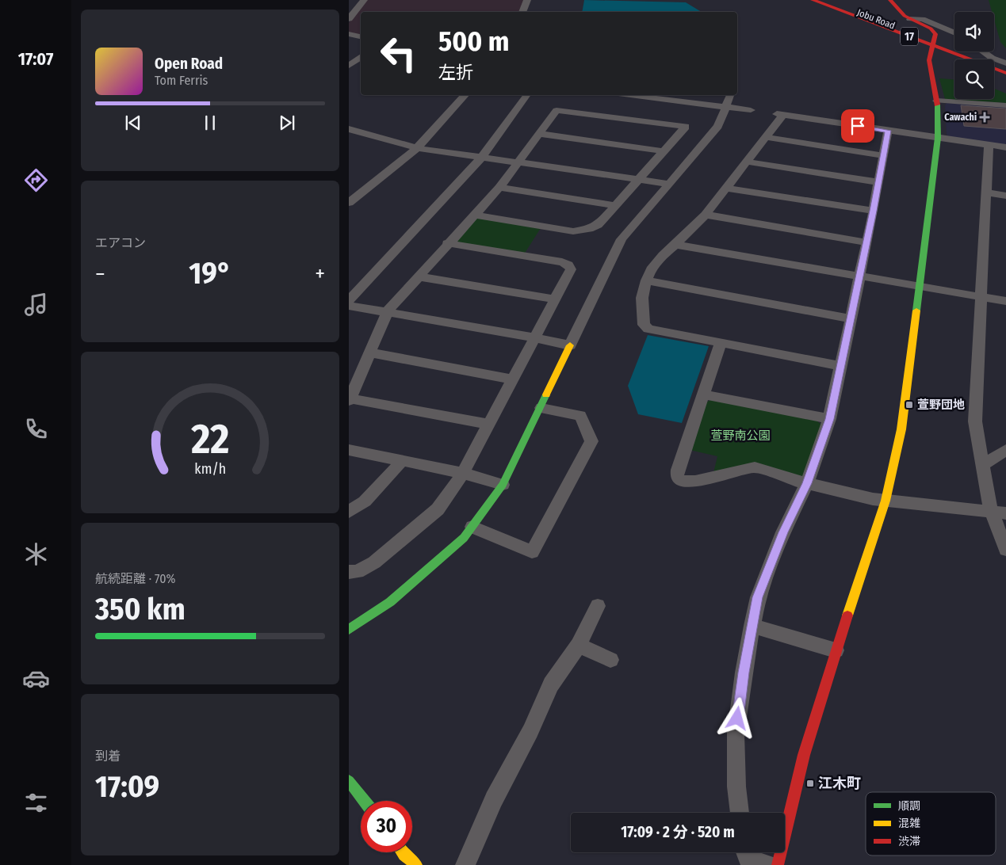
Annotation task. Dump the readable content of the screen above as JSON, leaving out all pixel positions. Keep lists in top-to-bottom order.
{
  "streets": {
    "main road": ["Jobu Road", "17"]
  },
  "parks": ["萱野南公園"],
  "places": {
    "health": ["Cawachi"],
    "transit": ["萱野団地", "江木町"]
  },
  "legend": ["順調", "混雑", "渋滞"],
  "page": {
    "tabs": "17:07",
    "turn": ["500 m", "左折"],
    "song": ["Open Road", "Tom Ferris"],
    "tile": [
      "エアコン",
      ["航続距離 · 70%", "350 km"],
      ["到着", "17:09"]
    ],
    "heat": ["−", "19°", "+"],
    "limit": "30",
    "trip": "17:09 · 2 分 · 520 m",
    "gauge": ["22", "km/h"]
  }
}
